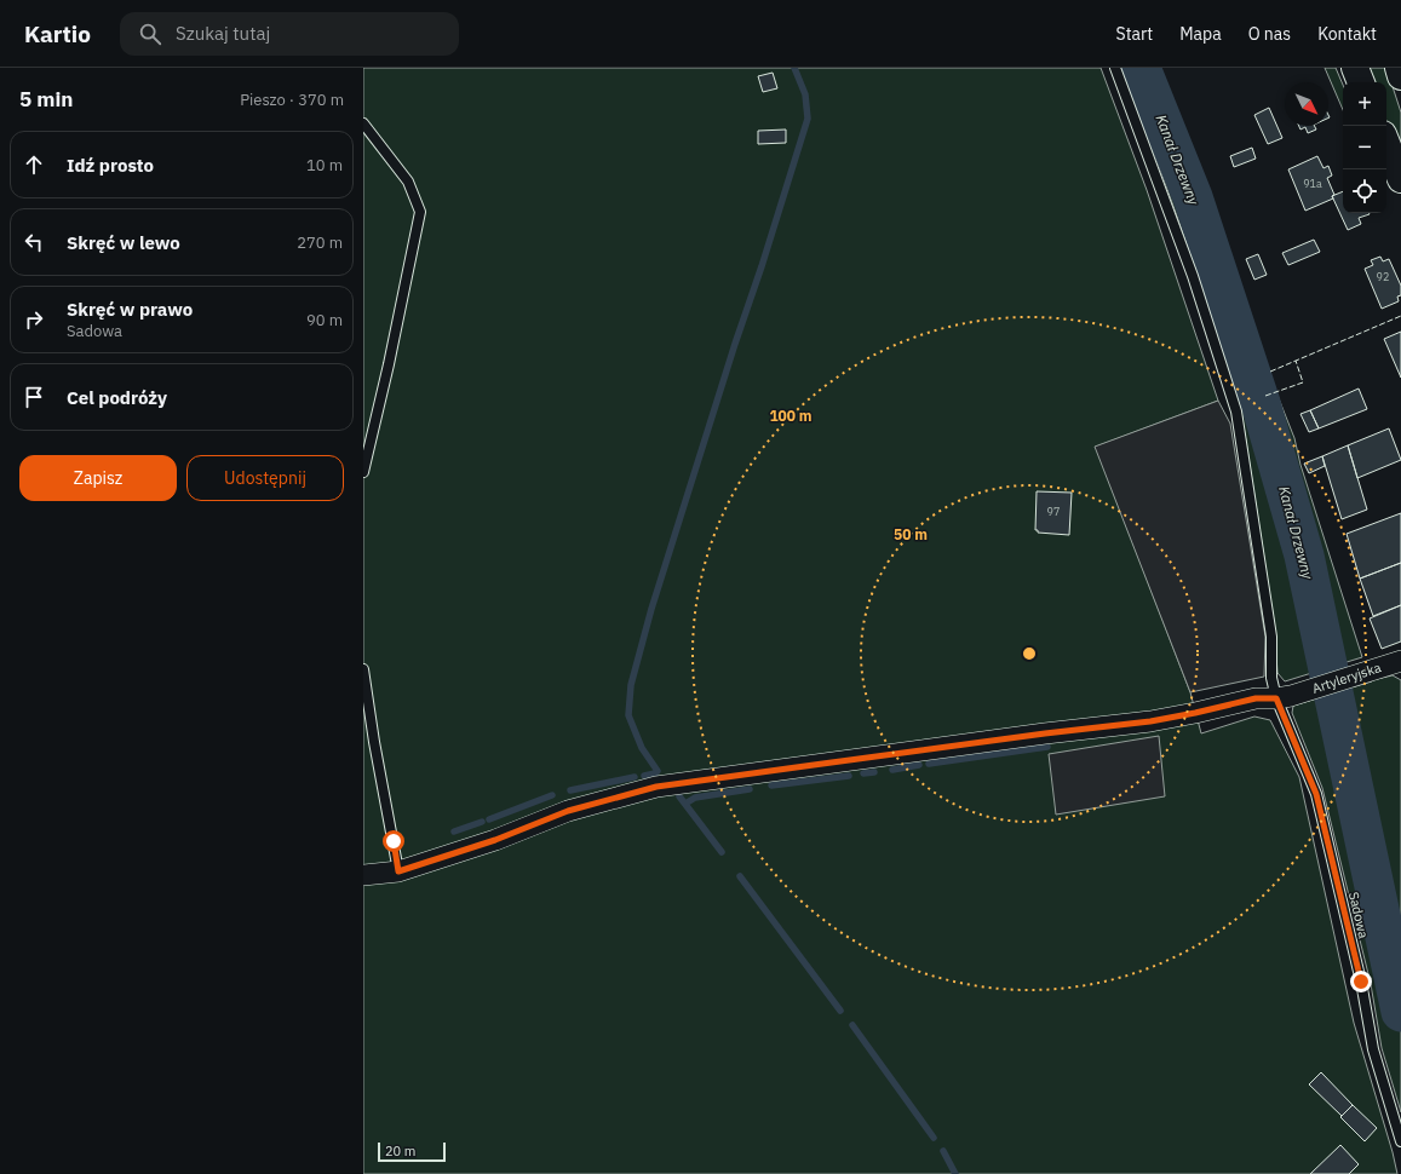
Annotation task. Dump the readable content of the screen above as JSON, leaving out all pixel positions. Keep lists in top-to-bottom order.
{
  "streets": {
    "street": ["Artyleryjska"],
    "lane": ["Sadowa"]
  },
  "crossings": [
    ["Artyleryjska", "Sadowa"]
  ],
  "water": ["Kanał Drzewny"],
  "house_numbers": ["91a", "92", "97"],
  "scale_bar": "20 m",
  "north": "bottom right",
  "page": {
    "header": "Kartio",
    "search": "Szukaj tutaj",
    "nav": [
      "Start",
      "Mapa",
      "O nas",
      "Kontakt"
    ],
    "heading": ["5 min", "Pieszo · 370 m"],
    "map_buttons": ["+", "−"],
    "list": [
      ["Idź prosto", "10 m"],
      ["Skręć w lewo", "270 m"],
      ["Skręć w prawo", "Sadowa", "90 m"],
      "Cel podróży"
    ],
    "buttons": ["Zapisz", "Udostępnij"],
    "scale": "20 m"
  },
  "rings": ["100 m", "50 m"]
}
